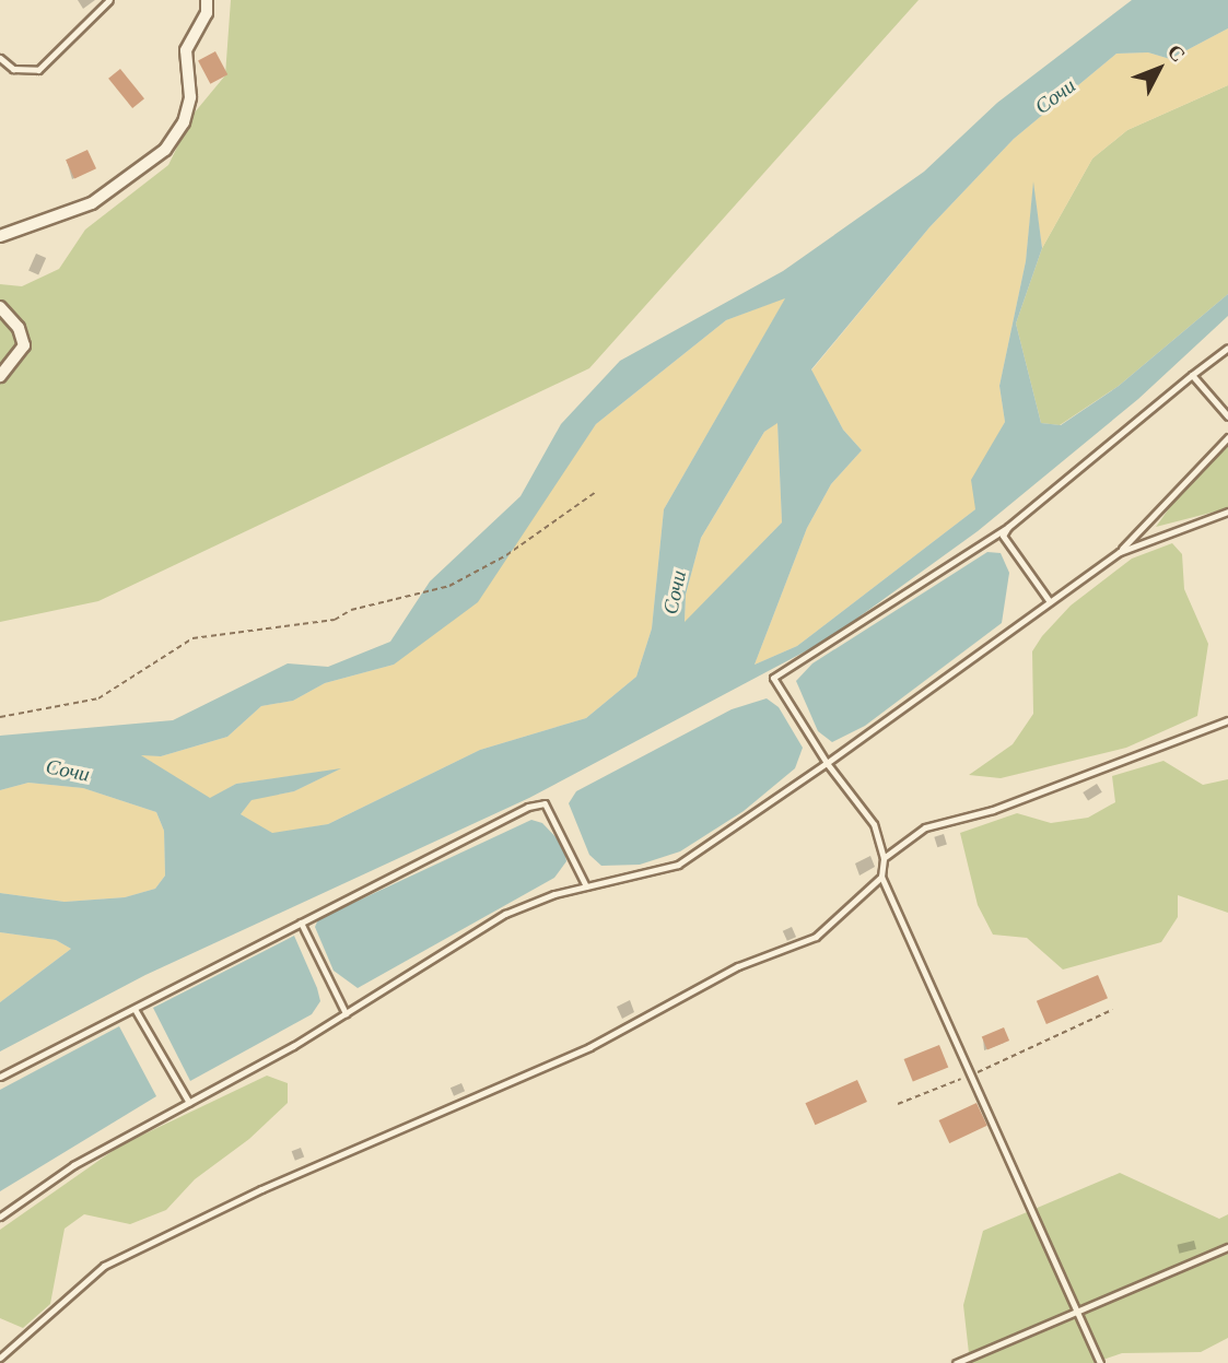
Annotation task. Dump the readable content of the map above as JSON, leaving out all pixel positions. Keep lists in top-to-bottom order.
{
  "water": ["Сочи"],
  "north": "top right"
}
